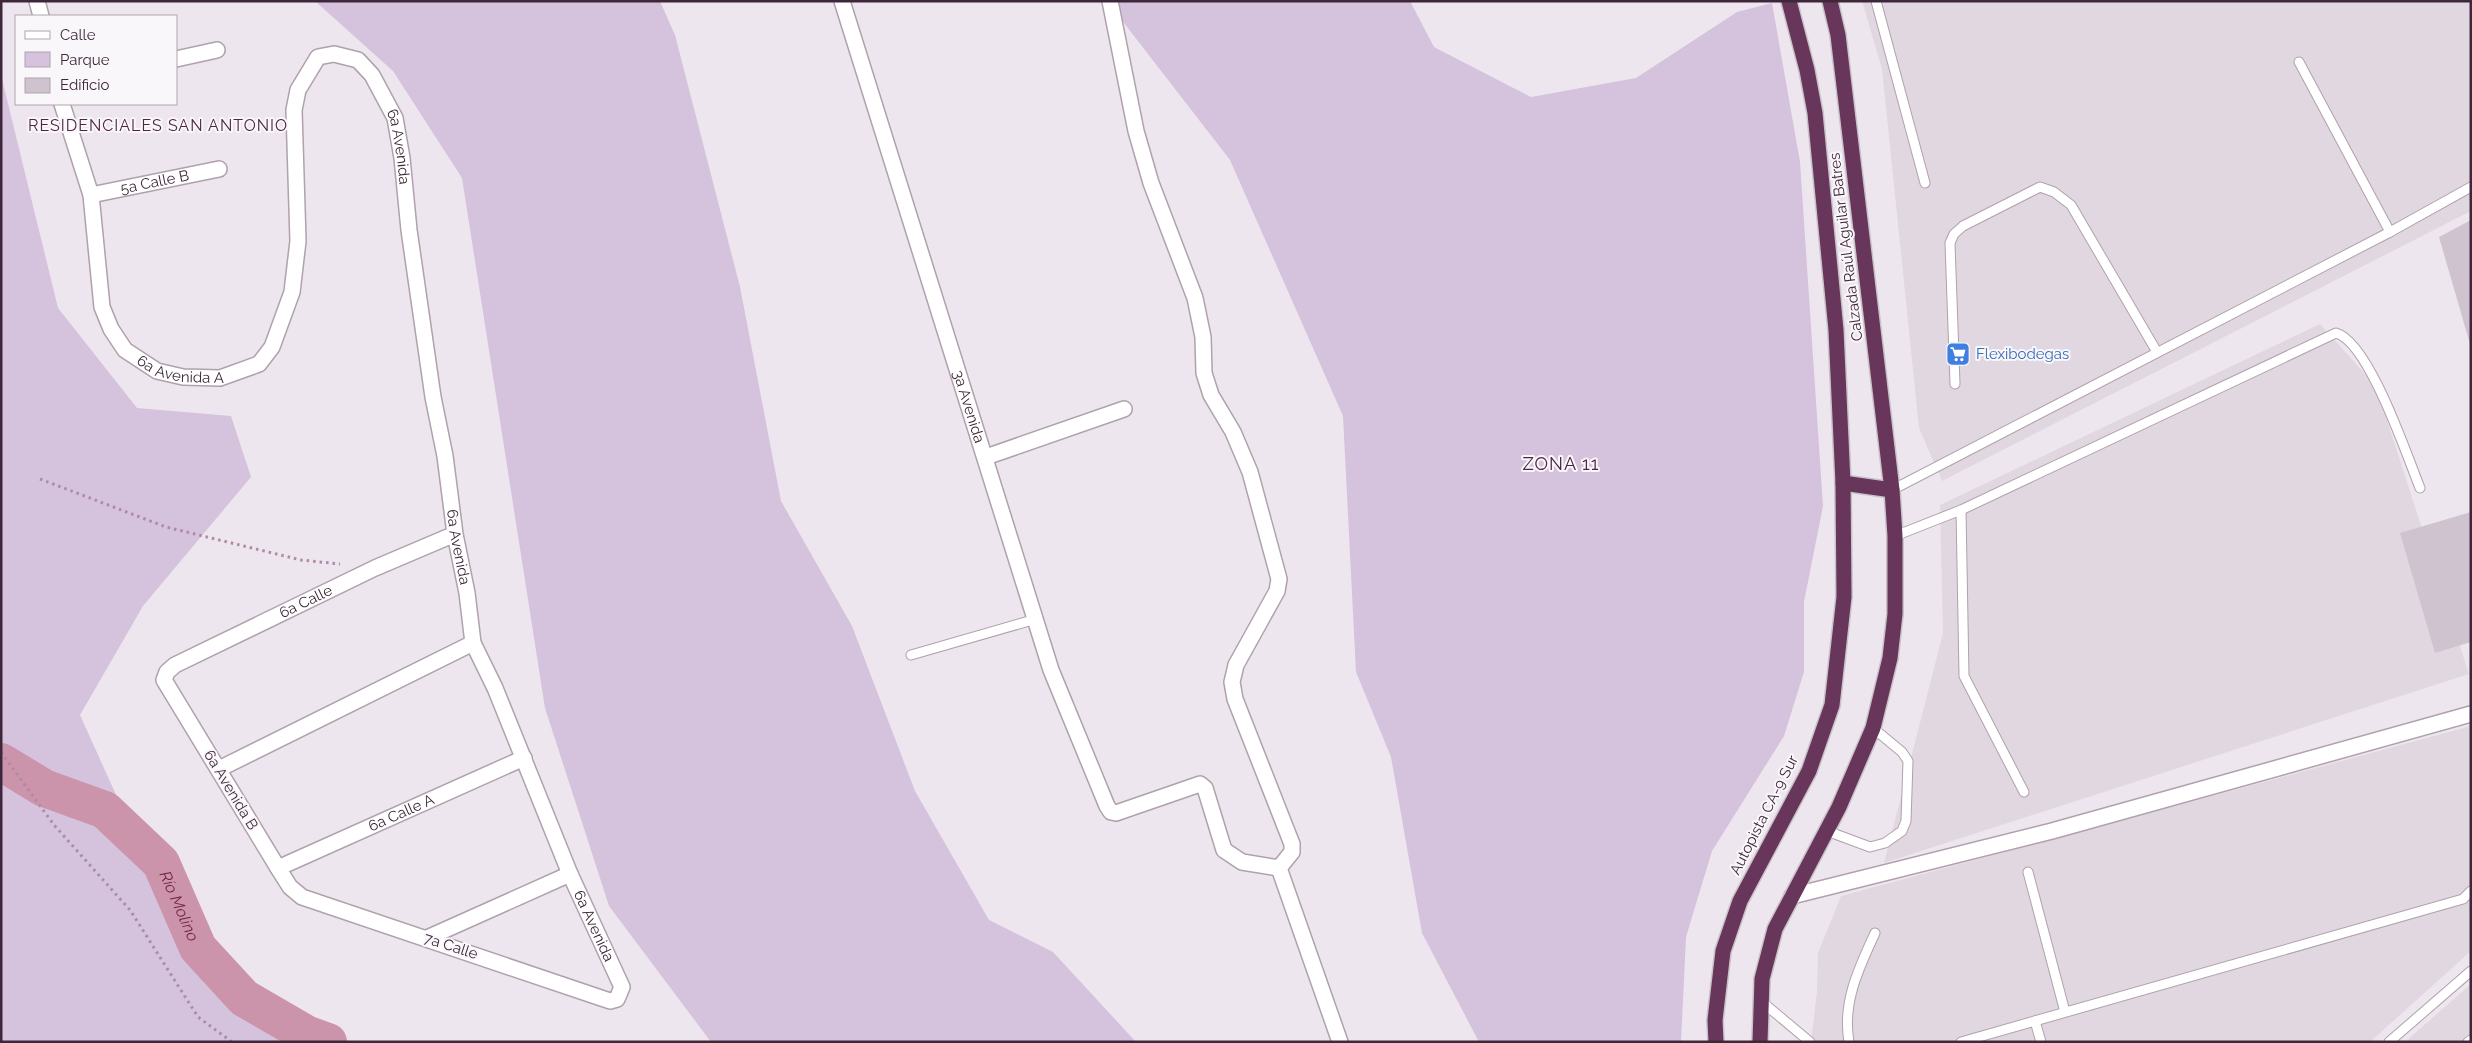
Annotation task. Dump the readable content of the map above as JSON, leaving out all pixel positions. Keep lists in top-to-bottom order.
{
  "streets": {
    "highway": ["Calzada Raúl Aguilar Batres", "Autopista CA-9 Sur"],
    "street": [
      "6a Avenida",
      "5a Calle B",
      "6a Avenida A",
      "3a Avenida",
      "6a Calle",
      "6a Avenida B",
      "6a Calle A",
      "7a Calle"
    ]
  },
  "crossings": [
    ["6a Avenida", "6a Avenida A"],
    ["6a Avenida", "6a Calle"],
    ["6a Avenida", "6a Calle A"],
    ["6a Avenida", "7a Calle"],
    ["5a Calle B", "6a Avenida A"],
    ["Calzada Raúl Aguilar Batres", "Autopista CA-9 Sur"],
    ["6a Calle", "6a Avenida B"],
    ["6a Avenida B", "6a Calle A"],
    ["6a Avenida B", "7a Calle"]
  ],
  "districts": ["RESIDENCIALES SAN ANTONIO", "ZONA 11"],
  "water": ["Río Molino"],
  "places": {
    "supermarket": ["Flexibodegas"]
  },
  "legend": ["Calle", "Parque", "Edificio"]
}
